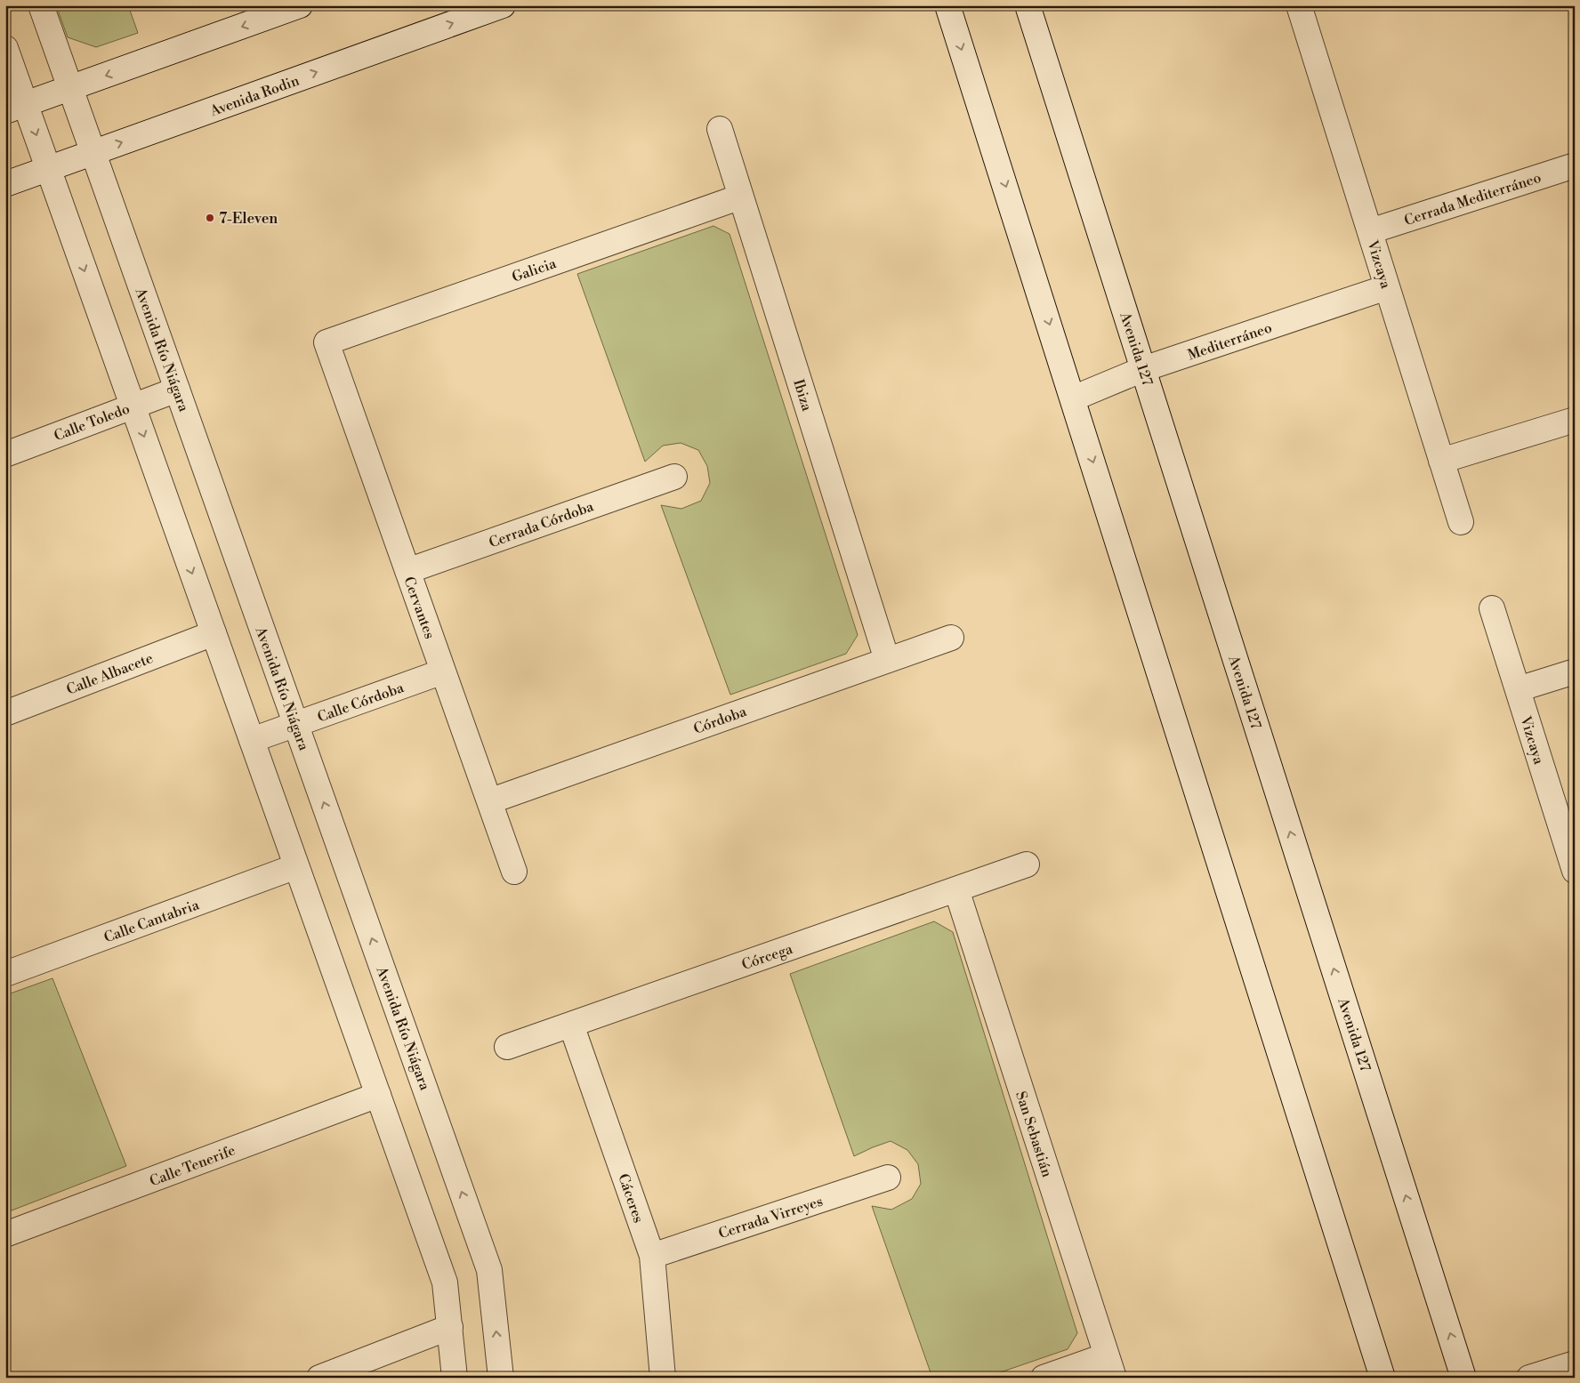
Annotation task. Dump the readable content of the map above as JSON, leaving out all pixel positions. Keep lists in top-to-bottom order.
{
  "streets": {
    "street": [
      "Avenida Rodin",
      "Cerrada Mediterráneo",
      "Vizcaya",
      "Galicia",
      "Mediterráneo",
      "Avenida 127",
      "Avenida Río Niágara",
      "Ibiza",
      "Calle Toledo",
      "Cerrada Córdoba",
      "Cervantes",
      "Calle Albacete",
      "Calle Córdoba",
      "Córdoba",
      "Calle Cantabria",
      "Córcega",
      "San Sebastián",
      "Calle Tenerife",
      "Cáceres",
      "Cerrada Virreyes"
    ]
  },
  "crossings": [
    ["Avenida Rodin", "Avenida Río Niágara"],
    ["Cerrada Mediterráneo", "Vizcaya"],
    ["Vizcaya", "Mediterráneo"],
    ["Galicia", "Ibiza"],
    ["Galicia", "Cervantes"],
    ["Mediterráneo", "Avenida 127"],
    ["Avenida Río Niágara", "Calle Toledo"],
    ["Avenida Río Niágara", "Calle Córdoba"],
    ["Ibiza", "Córdoba"],
    ["Cerrada Córdoba", "Cervantes"],
    ["Cervantes", "Calle Córdoba"],
    ["Cervantes", "Córdoba"],
    ["Córcega", "San Sebastián"],
    ["Córcega", "Cáceres"],
    ["Cáceres", "Cerrada Virreyes"]
  ],
  "places": ["7-Eleven"]
}
